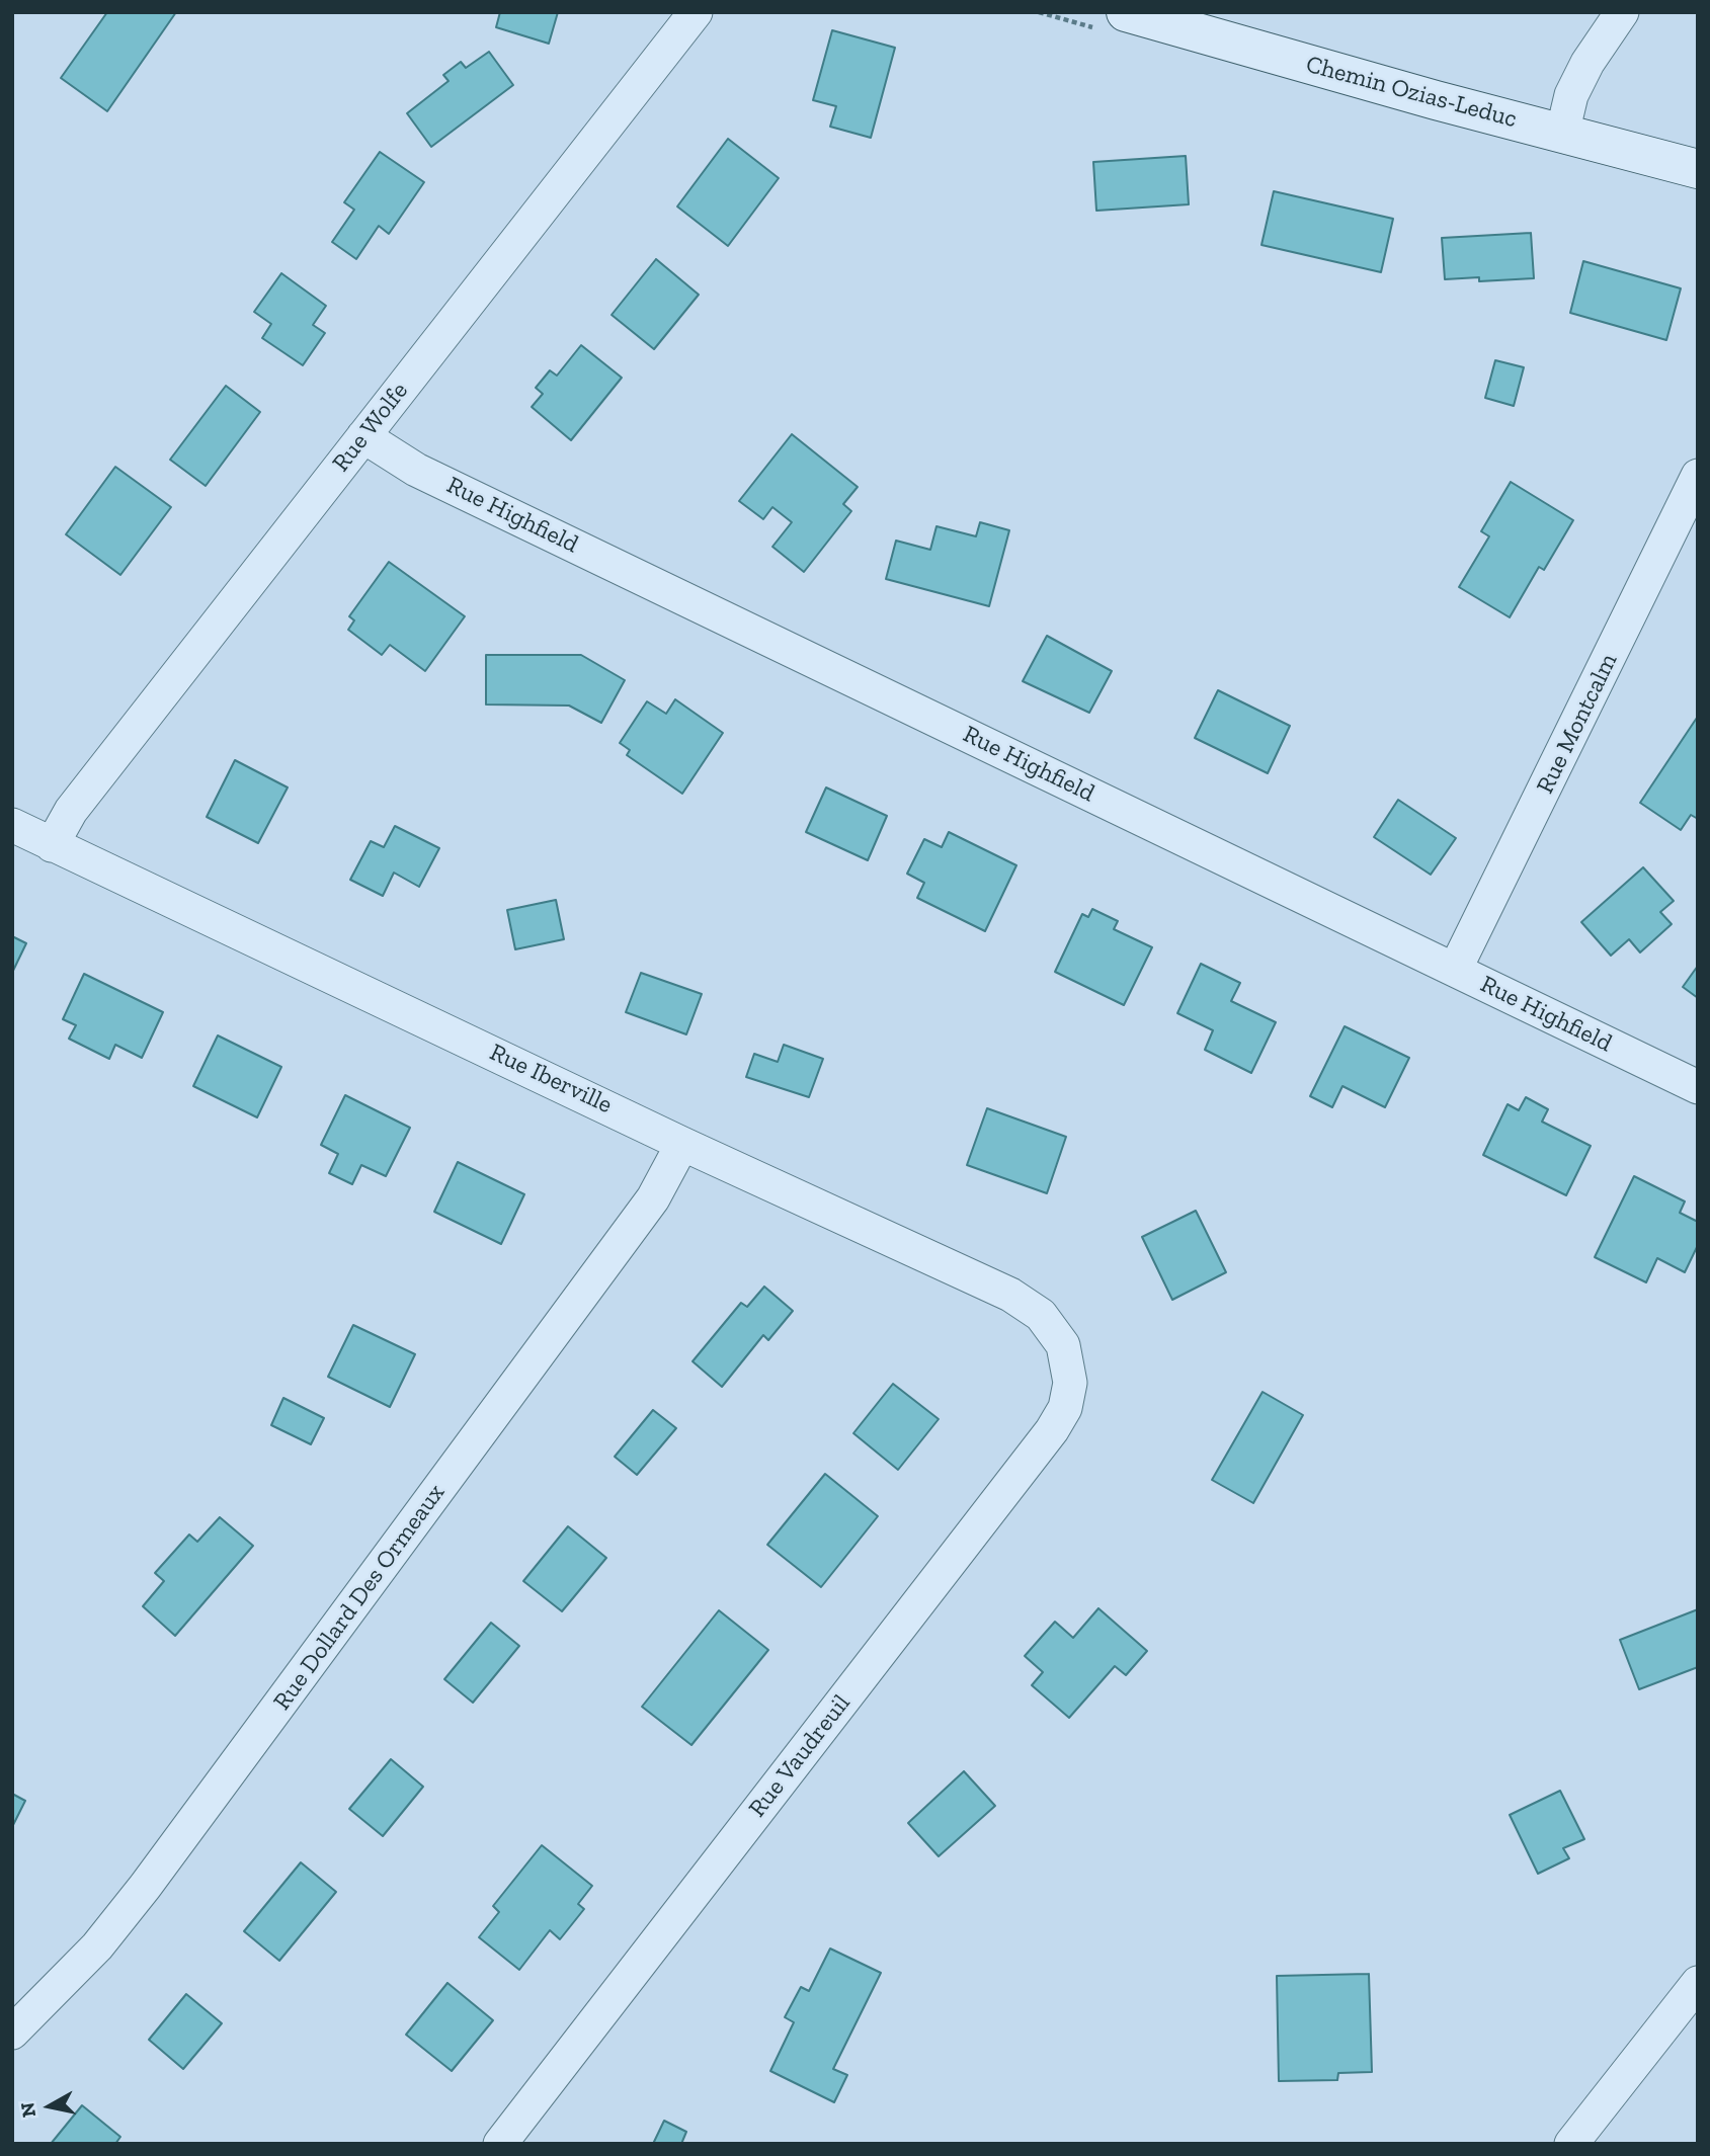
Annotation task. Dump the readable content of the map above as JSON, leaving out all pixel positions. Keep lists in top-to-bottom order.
{
  "streets": {
    "street": [
      "Chemin Ozias-Leduc",
      "Rue Wolfe",
      "Rue Highfield",
      "Rue Montcalm",
      "Rue Iberville",
      "Rue Dollard Des Ormeaux",
      "Rue Vaudreuil"
    ]
  },
  "crossings": [
    ["Rue Wolfe", "Rue Highfield"],
    ["Rue Wolfe", "Rue Iberville"],
    ["Rue Highfield", "Rue Montcalm"],
    ["Rue Iberville", "Rue Dollard Des Ormeaux"],
    ["Rue Iberville", "Rue Vaudreuil"]
  ],
  "north": "left"
}
